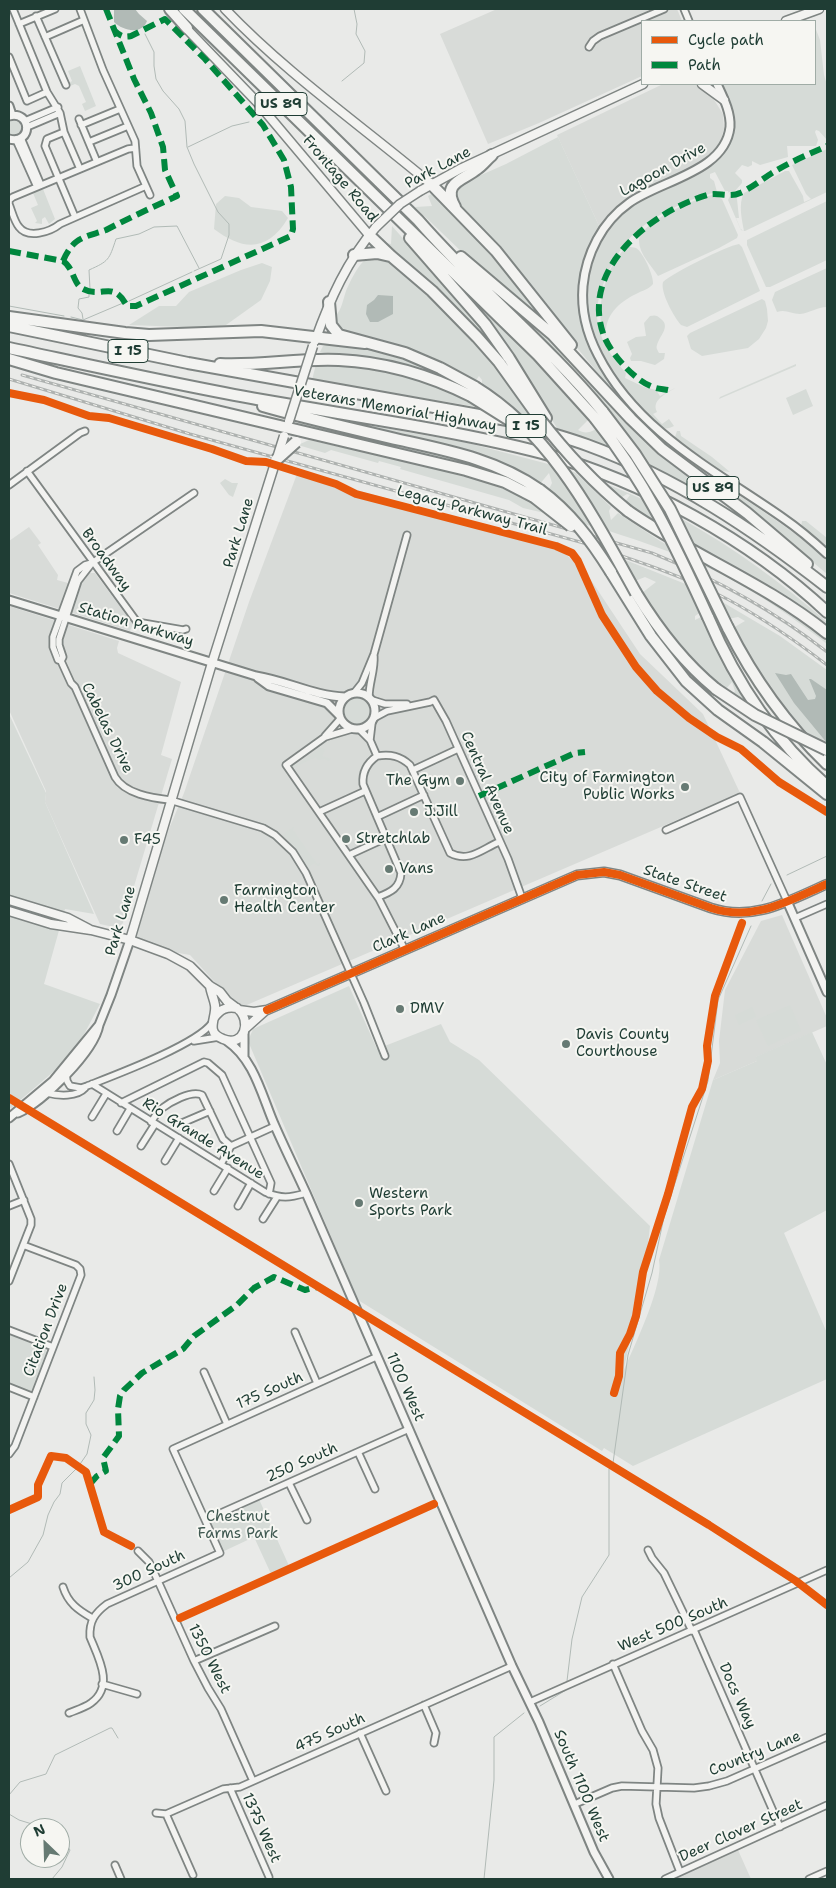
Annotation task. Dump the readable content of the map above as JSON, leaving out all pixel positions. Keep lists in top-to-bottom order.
{
  "streets": {
    "highway": ["US 89", "I 15", "Veterans Memorial Highway"],
    "main road": [
      "Park Lane",
      "Frontage Road",
      "State Street",
      "Clark Lane"
    ],
    "street": [
      "Lagoon Drive",
      "Broadway",
      "Station Parkway",
      "Cabelas Drive",
      "Central Avenue",
      "Rio Grande Avenue",
      "Citation Drive",
      "1100 West",
      "175 South",
      "250 South",
      "300 South",
      "West 500 South",
      "1350 West",
      "Docs Way",
      "475 South",
      "Country Lane",
      "South 1100 West",
      "1375 West",
      "Deer Clover Street"
    ],
    "cycle path": ["Legacy Parkway Trail"]
  },
  "crossings": [
    ["Park Lane", "Frontage Road"],
    ["Park Lane", "Station Parkway"],
    ["Park Lane", "Cabelas Drive"],
    ["Broadway", "Cabelas Drive"],
    ["Station Parkway", "Cabelas Drive"],
    ["Station Parkway", "Central Avenue"],
    ["Cabelas Drive", "Clark Lane"],
    ["Central Avenue", "Clark Lane"],
    ["State Street", "Clark Lane"],
    ["Clark Lane", "1100 West"],
    ["Rio Grande Avenue", "1100 West"],
    ["1100 West", "175 South"],
    ["1100 West", "250 South"],
    ["1100 West", "West 500 South"],
    ["1100 West", "475 South"],
    ["1100 West", "South 1100 West"],
    ["175 South", "250 South"],
    ["175 South", "300 South"],
    ["250 South", "300 South"],
    ["300 South", "1350 West"],
    ["West 500 South", "Docs Way"],
    ["West 500 South", "South 1100 West"],
    ["1350 West", "475 South"],
    ["Docs Way", "Country Lane"],
    ["Docs Way", "Deer Clover Street"],
    ["475 South", "1375 West"],
    ["Country Lane", "South 1100 West"]
  ],
  "parks": ["Chestnut Farms Park"],
  "places": [
    "The Gym",
    "City of Farmington Public Works",
    "J.Jill",
    "Stretchlab",
    "F45",
    "Vans",
    "Farmington Health Center",
    "DMV",
    "Davis County Courthouse",
    "Western Sports Park"
  ],
  "legend": ["Cycle path", "Path"],
  "north": "top left"
}
